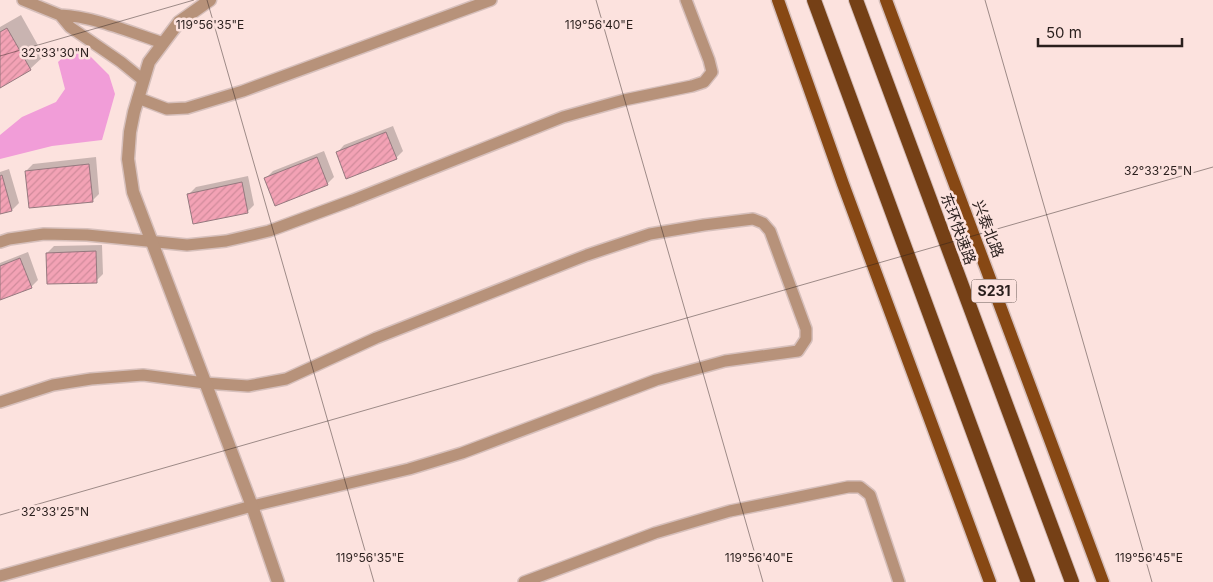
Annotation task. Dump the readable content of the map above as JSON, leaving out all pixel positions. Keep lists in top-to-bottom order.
{
  "streets": {
    "highway": ["东环快速路"],
    "main road": ["兴泰北路", "S231"]
  },
  "scale_bar": "50 m",
  "coordinates": [
    "119°56'35\"E",
    "119°56'40\"E",
    "32°33'30\"N",
    "32°33'25\"N",
    "119°56'45\"E"
  ]
}
